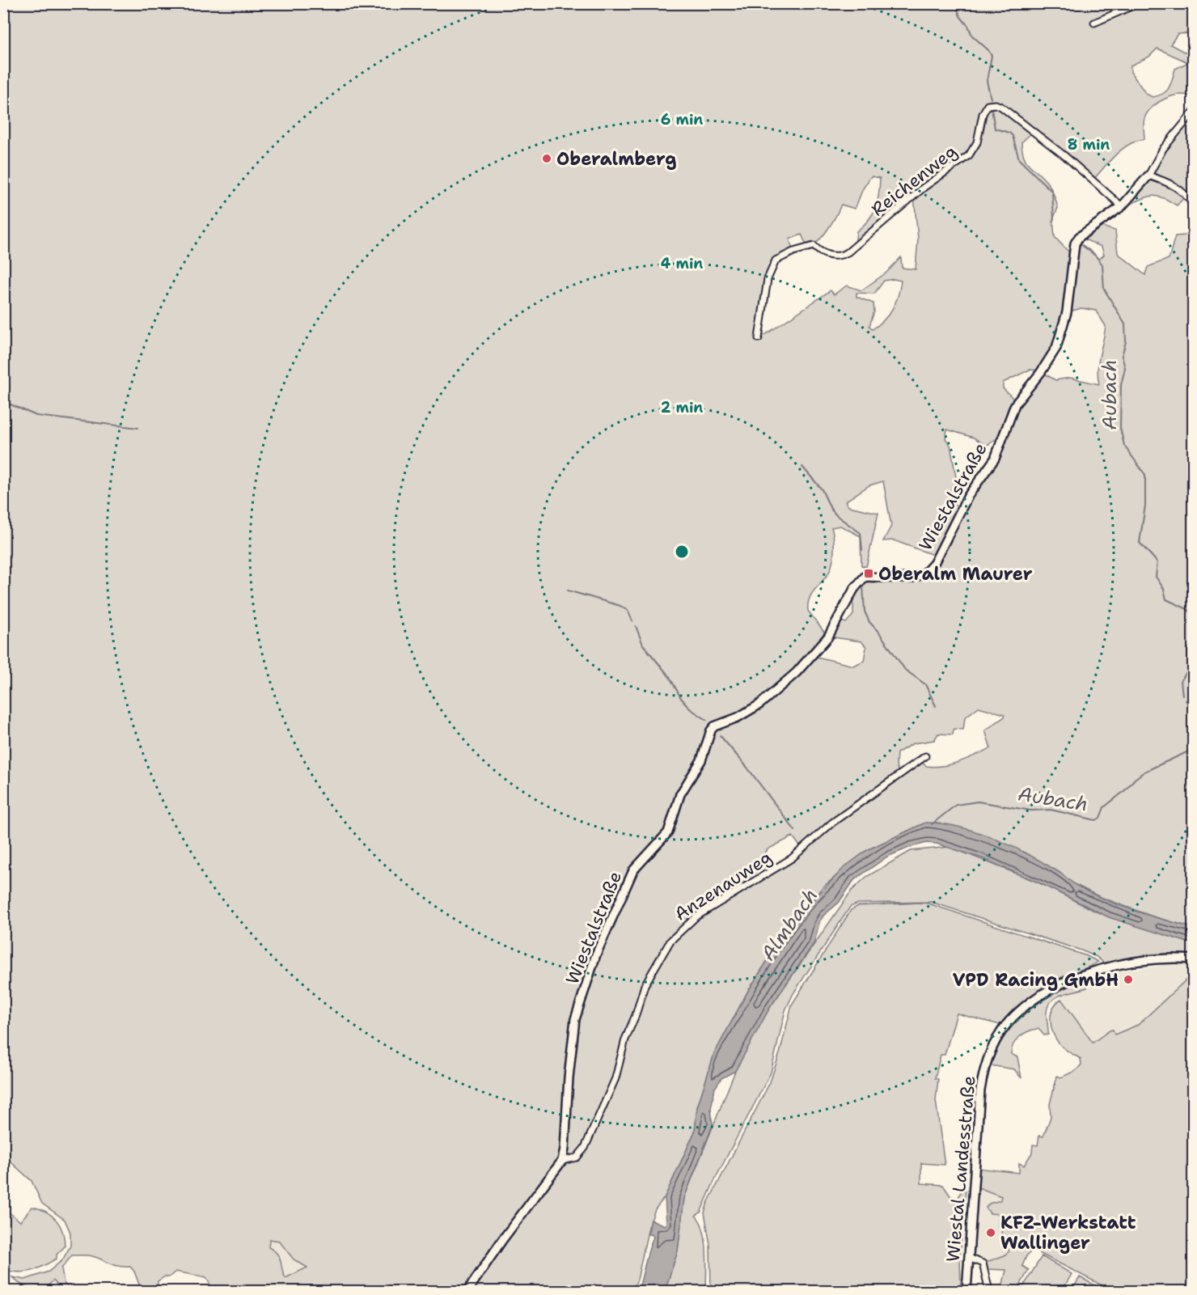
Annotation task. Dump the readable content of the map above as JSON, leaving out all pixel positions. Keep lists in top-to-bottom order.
{
  "streets": {
    "street": [
      "Reichenweg",
      "Wiestalstraße",
      "Anzenauweg",
      "Wiestal Landesstraße"
    ]
  },
  "crossings": [
    ["Reichenweg", "Wiestalstraße"],
    ["Wiestalstraße", "Anzenauweg"]
  ],
  "water": ["Aubach", "Almbach"],
  "places": {
    "other": ["Oberalmberg", "VPD Racing GmbH", "KFZ-Werkstatt Wallinger"],
    "transit": ["Oberalm Maurer"]
  },
  "rings": [
    "6 min",
    "8 min",
    "4 min",
    "2 min"
  ]
}
